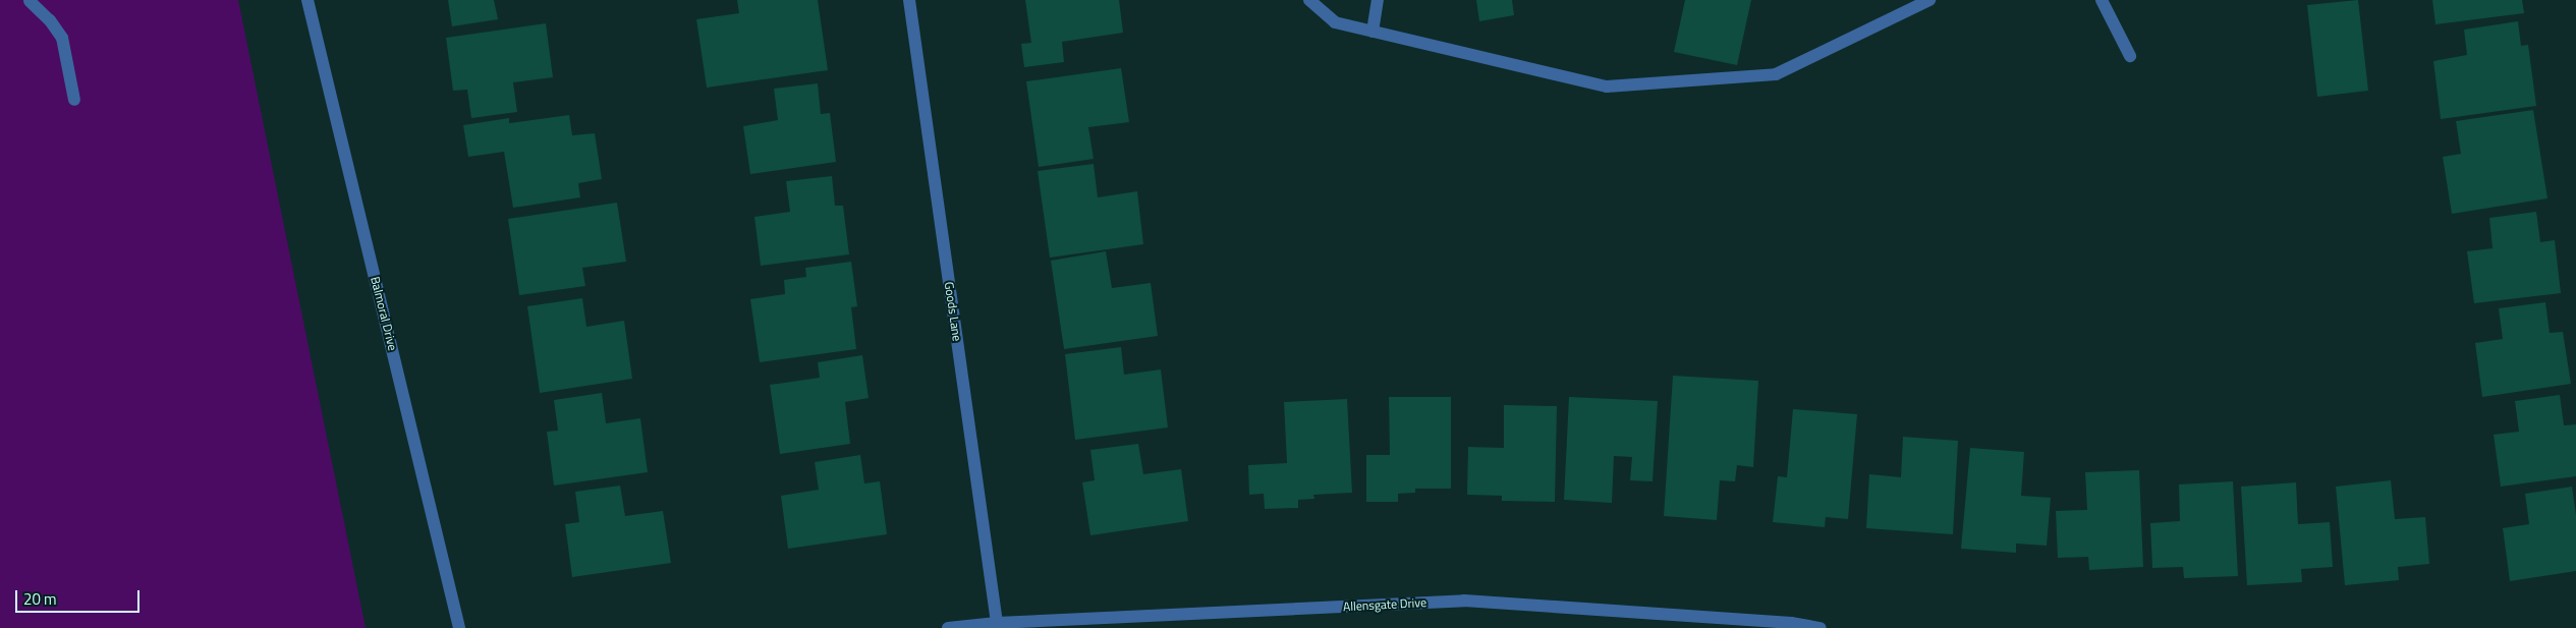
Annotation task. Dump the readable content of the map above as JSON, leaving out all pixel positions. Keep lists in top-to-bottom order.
{
  "streets": {
    "street": ["Goods Lane", "Balmoral Drive", "Allensgate Drive"]
  },
  "crossings": [
    ["Goods Lane", "Allensgate Drive"]
  ],
  "scale_bar": "20 m"
}
